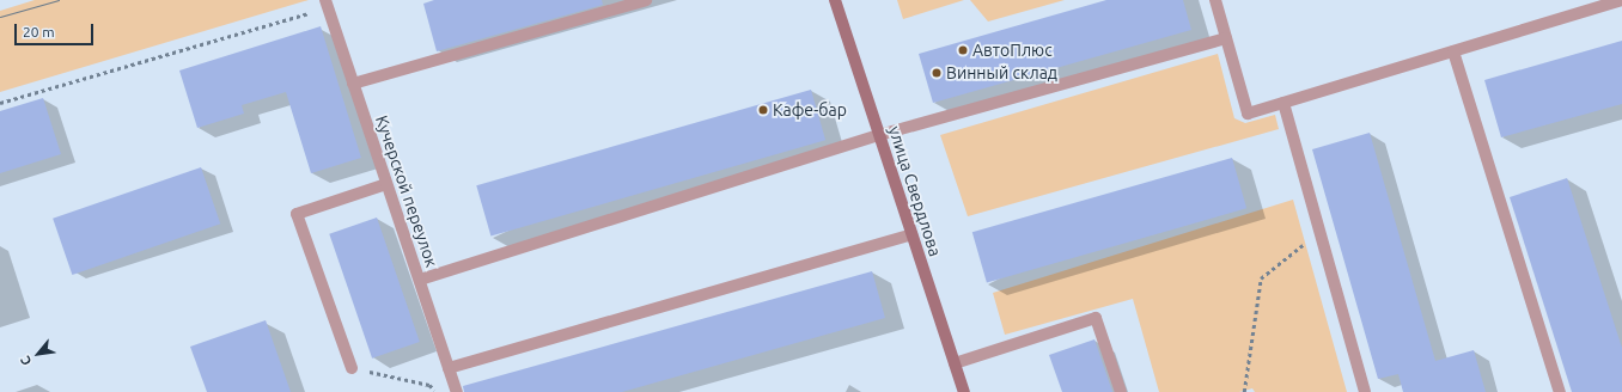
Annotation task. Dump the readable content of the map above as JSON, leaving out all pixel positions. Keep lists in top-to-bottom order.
{
  "streets": {
    "street": ["Кучерской переулок", "улица Свердлова"]
  },
  "places": ["АвтоПлюс", "Винный склад", "Кафе-бар"],
  "scale_bar": "20 m",
  "north": "bottom left"
}
